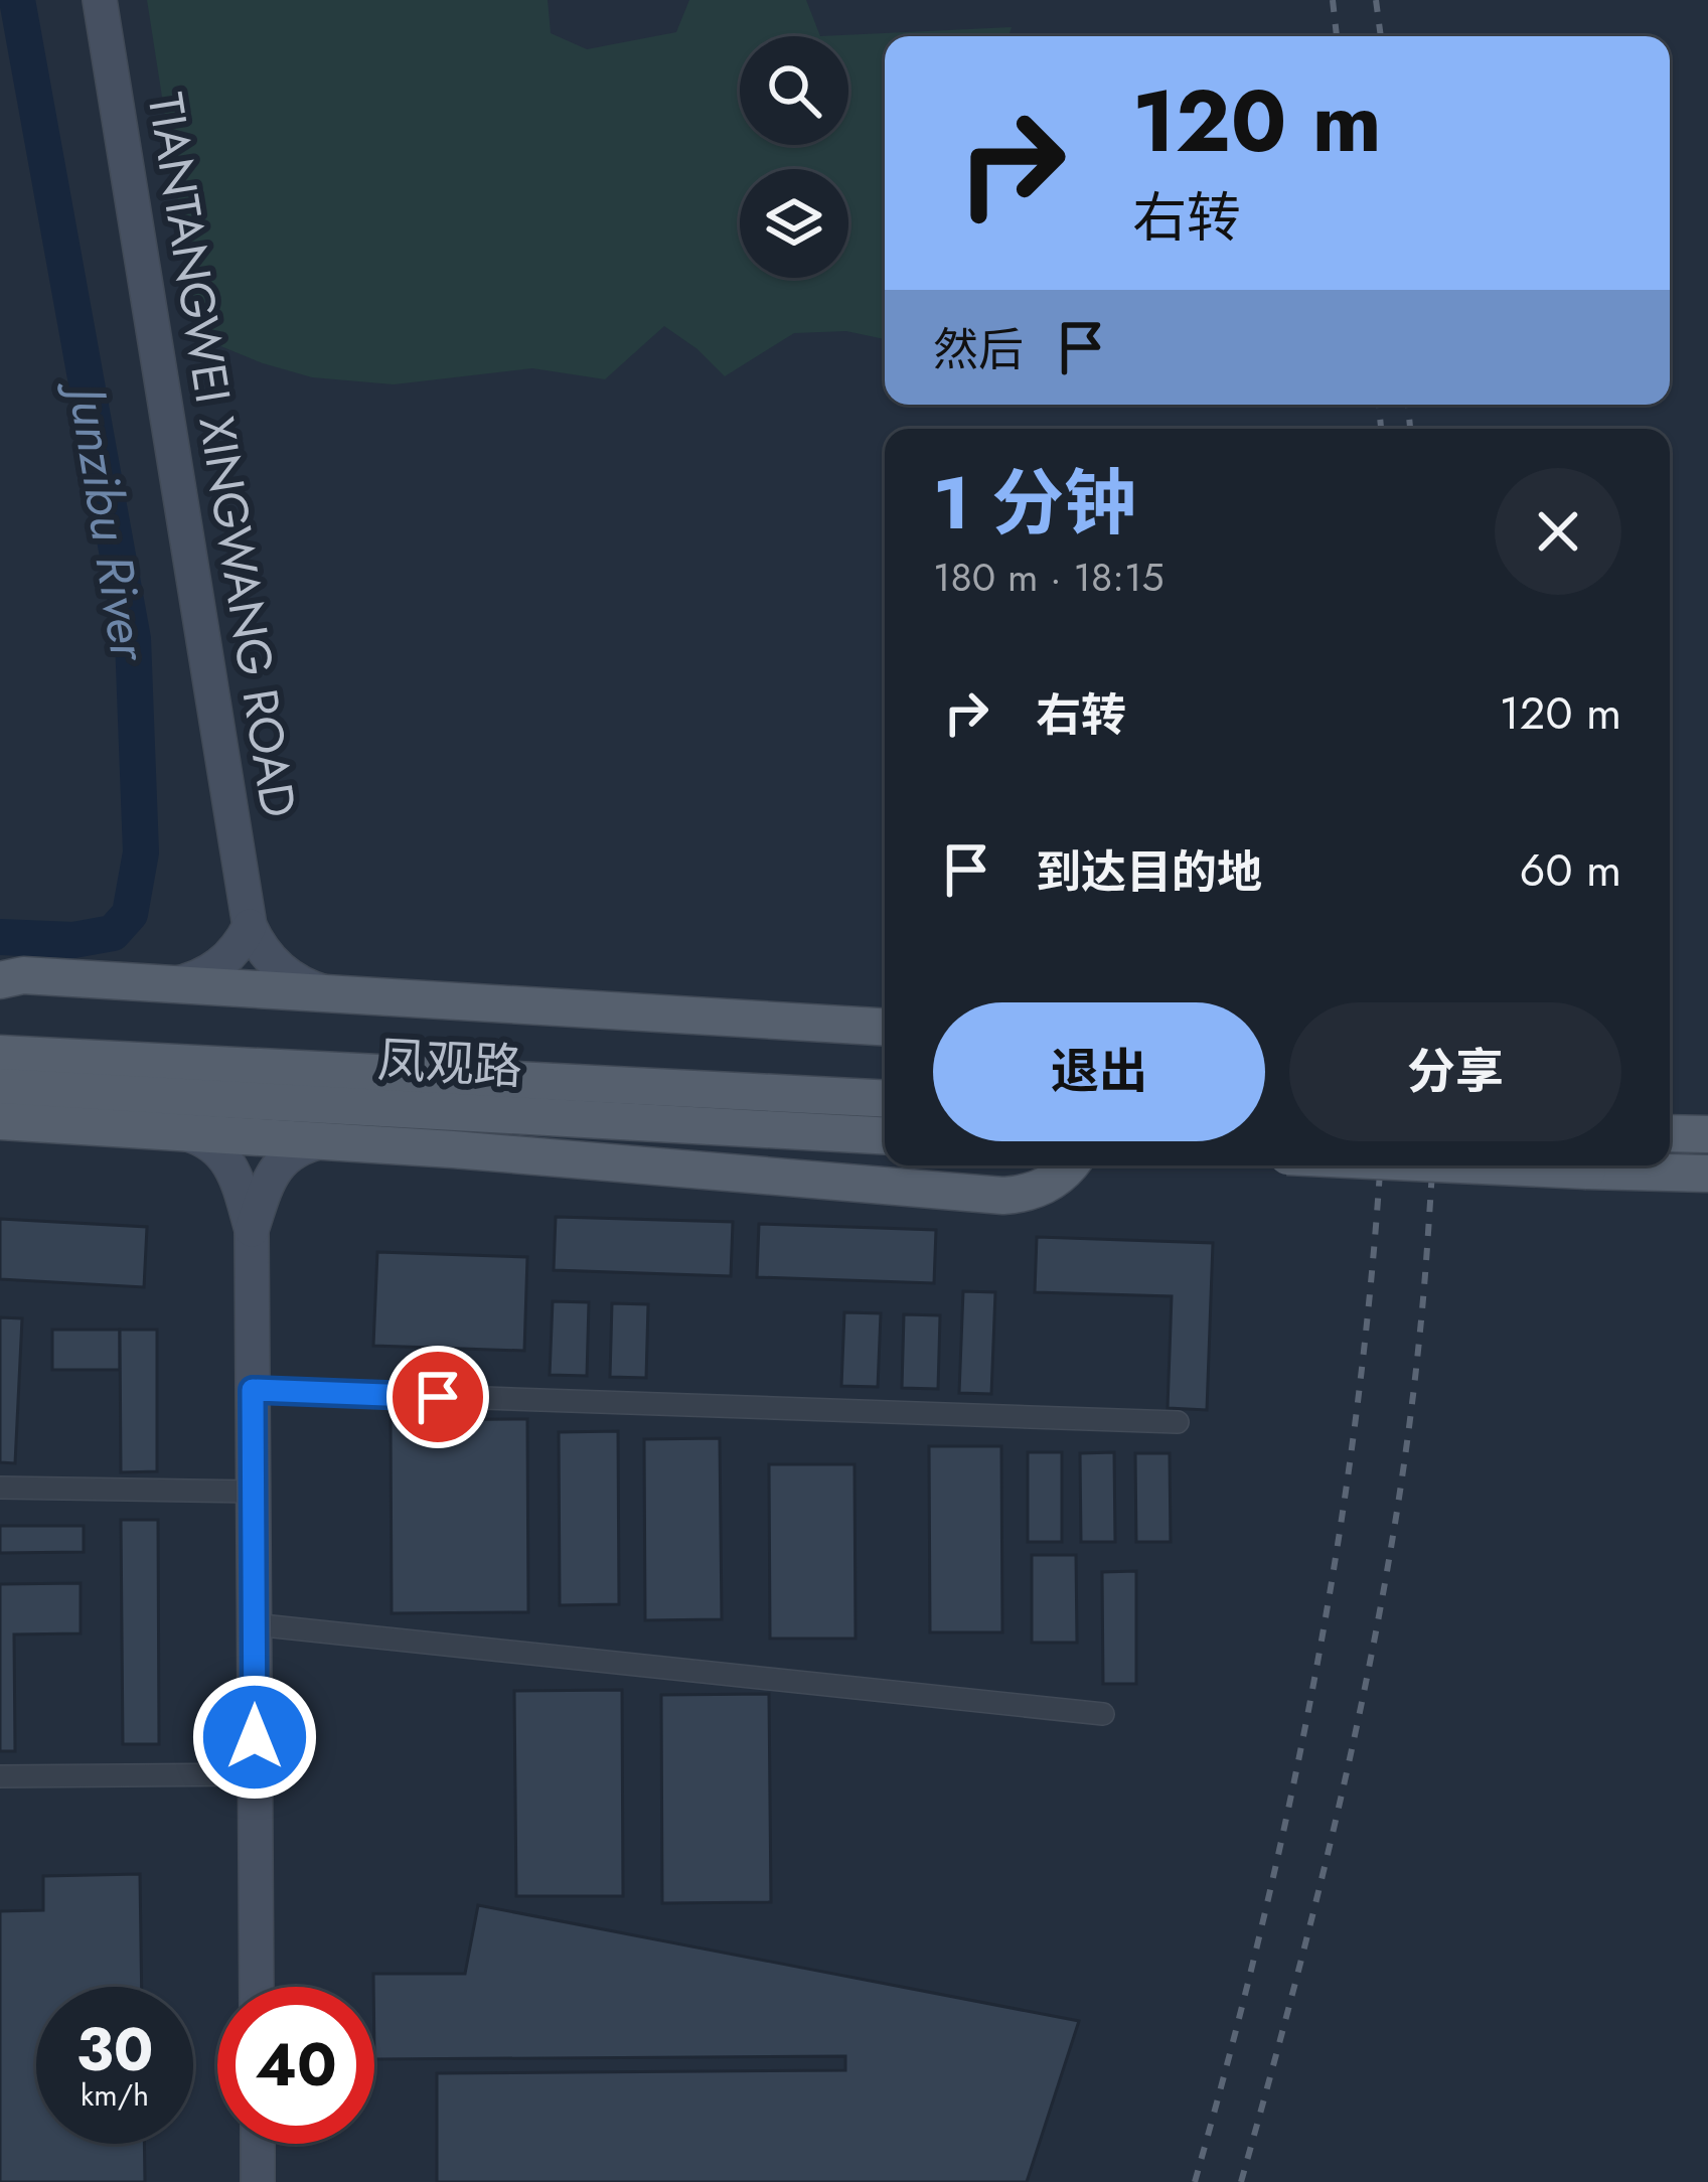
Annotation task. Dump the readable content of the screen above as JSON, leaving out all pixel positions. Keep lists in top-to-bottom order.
{
  "streets": {
    "main road": ["凤观路"],
    "street": ["TIANTANGWEI XINGWANG ROAD"]
  },
  "water": ["Junzibu River"],
  "page": {
    "turn": ["120 m", "右转"],
    "then": "然后",
    "heading": ["1 分钟", "180 m · 18:15"],
    "list": [
      {
        "name": "右转",
        "value": "120 m"
      },
      {
        "name": "到达目的地",
        "value": "60 m"
      }
    ],
    "buttons": ["退出", "分享"],
    "speed": "30 km/h",
    "limit": "40"
  }
}
